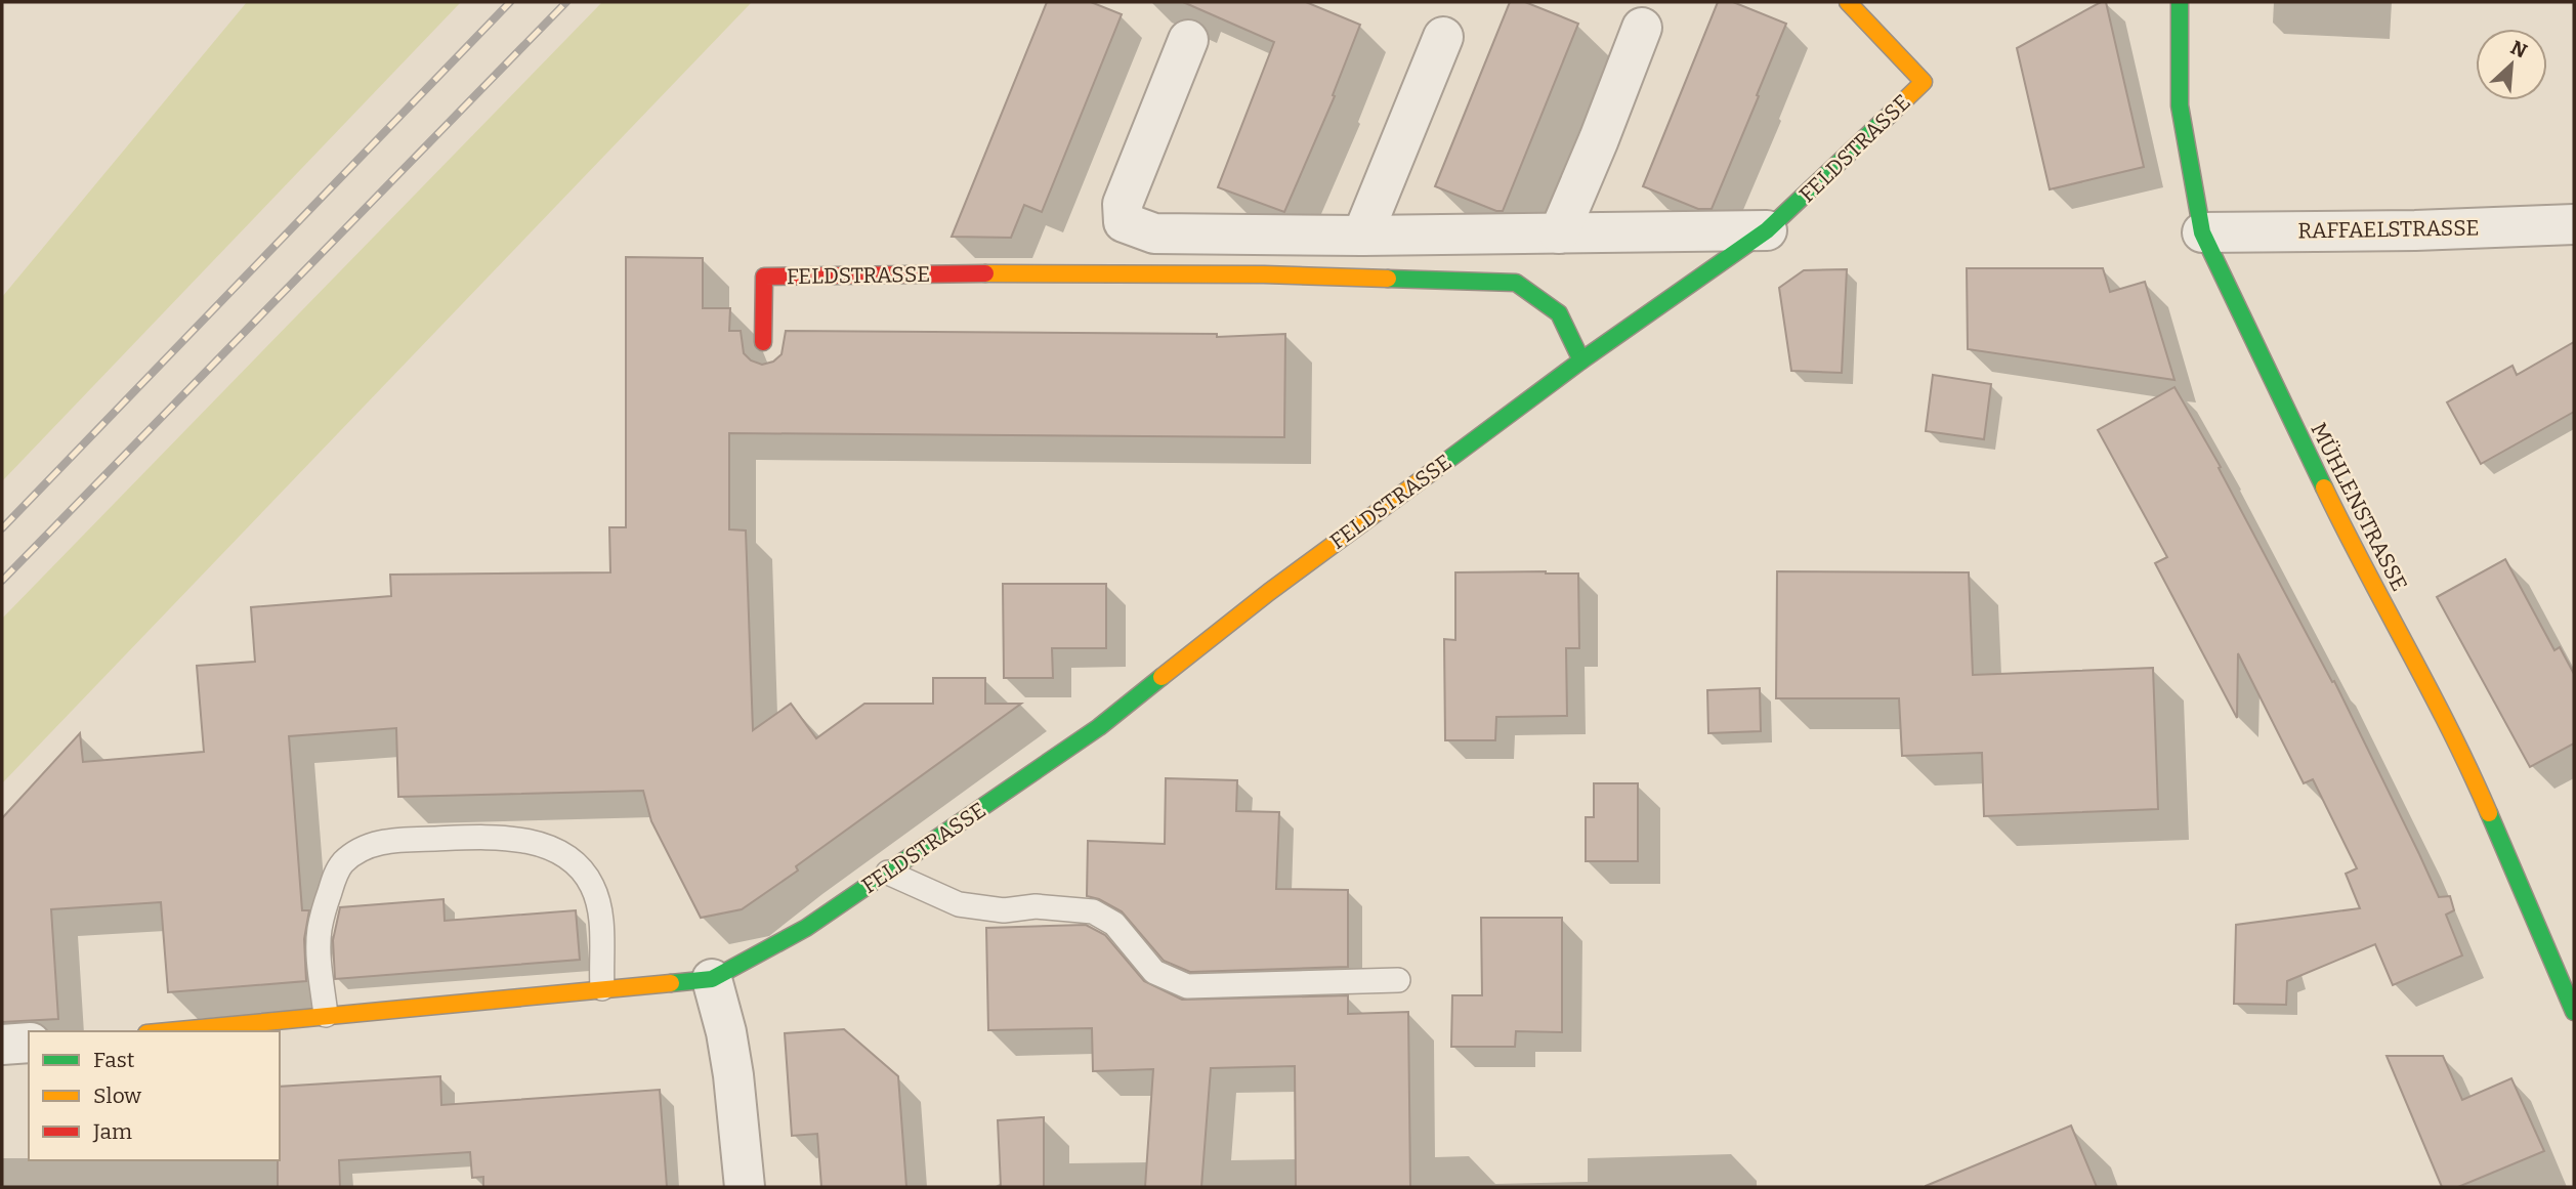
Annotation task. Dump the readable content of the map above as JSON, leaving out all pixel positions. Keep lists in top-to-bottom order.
{
  "streets": {
    "street": ["FELDSTRASSE", "RAFFAELSTRASSE", "MÜHLENSTRASSE"]
  },
  "crossings": [
    ["RAFFAELSTRASSE", "MÜHLENSTRASSE"]
  ],
  "legend": ["Fast", "Slow", "Jam"],
  "north": "top right"
}
